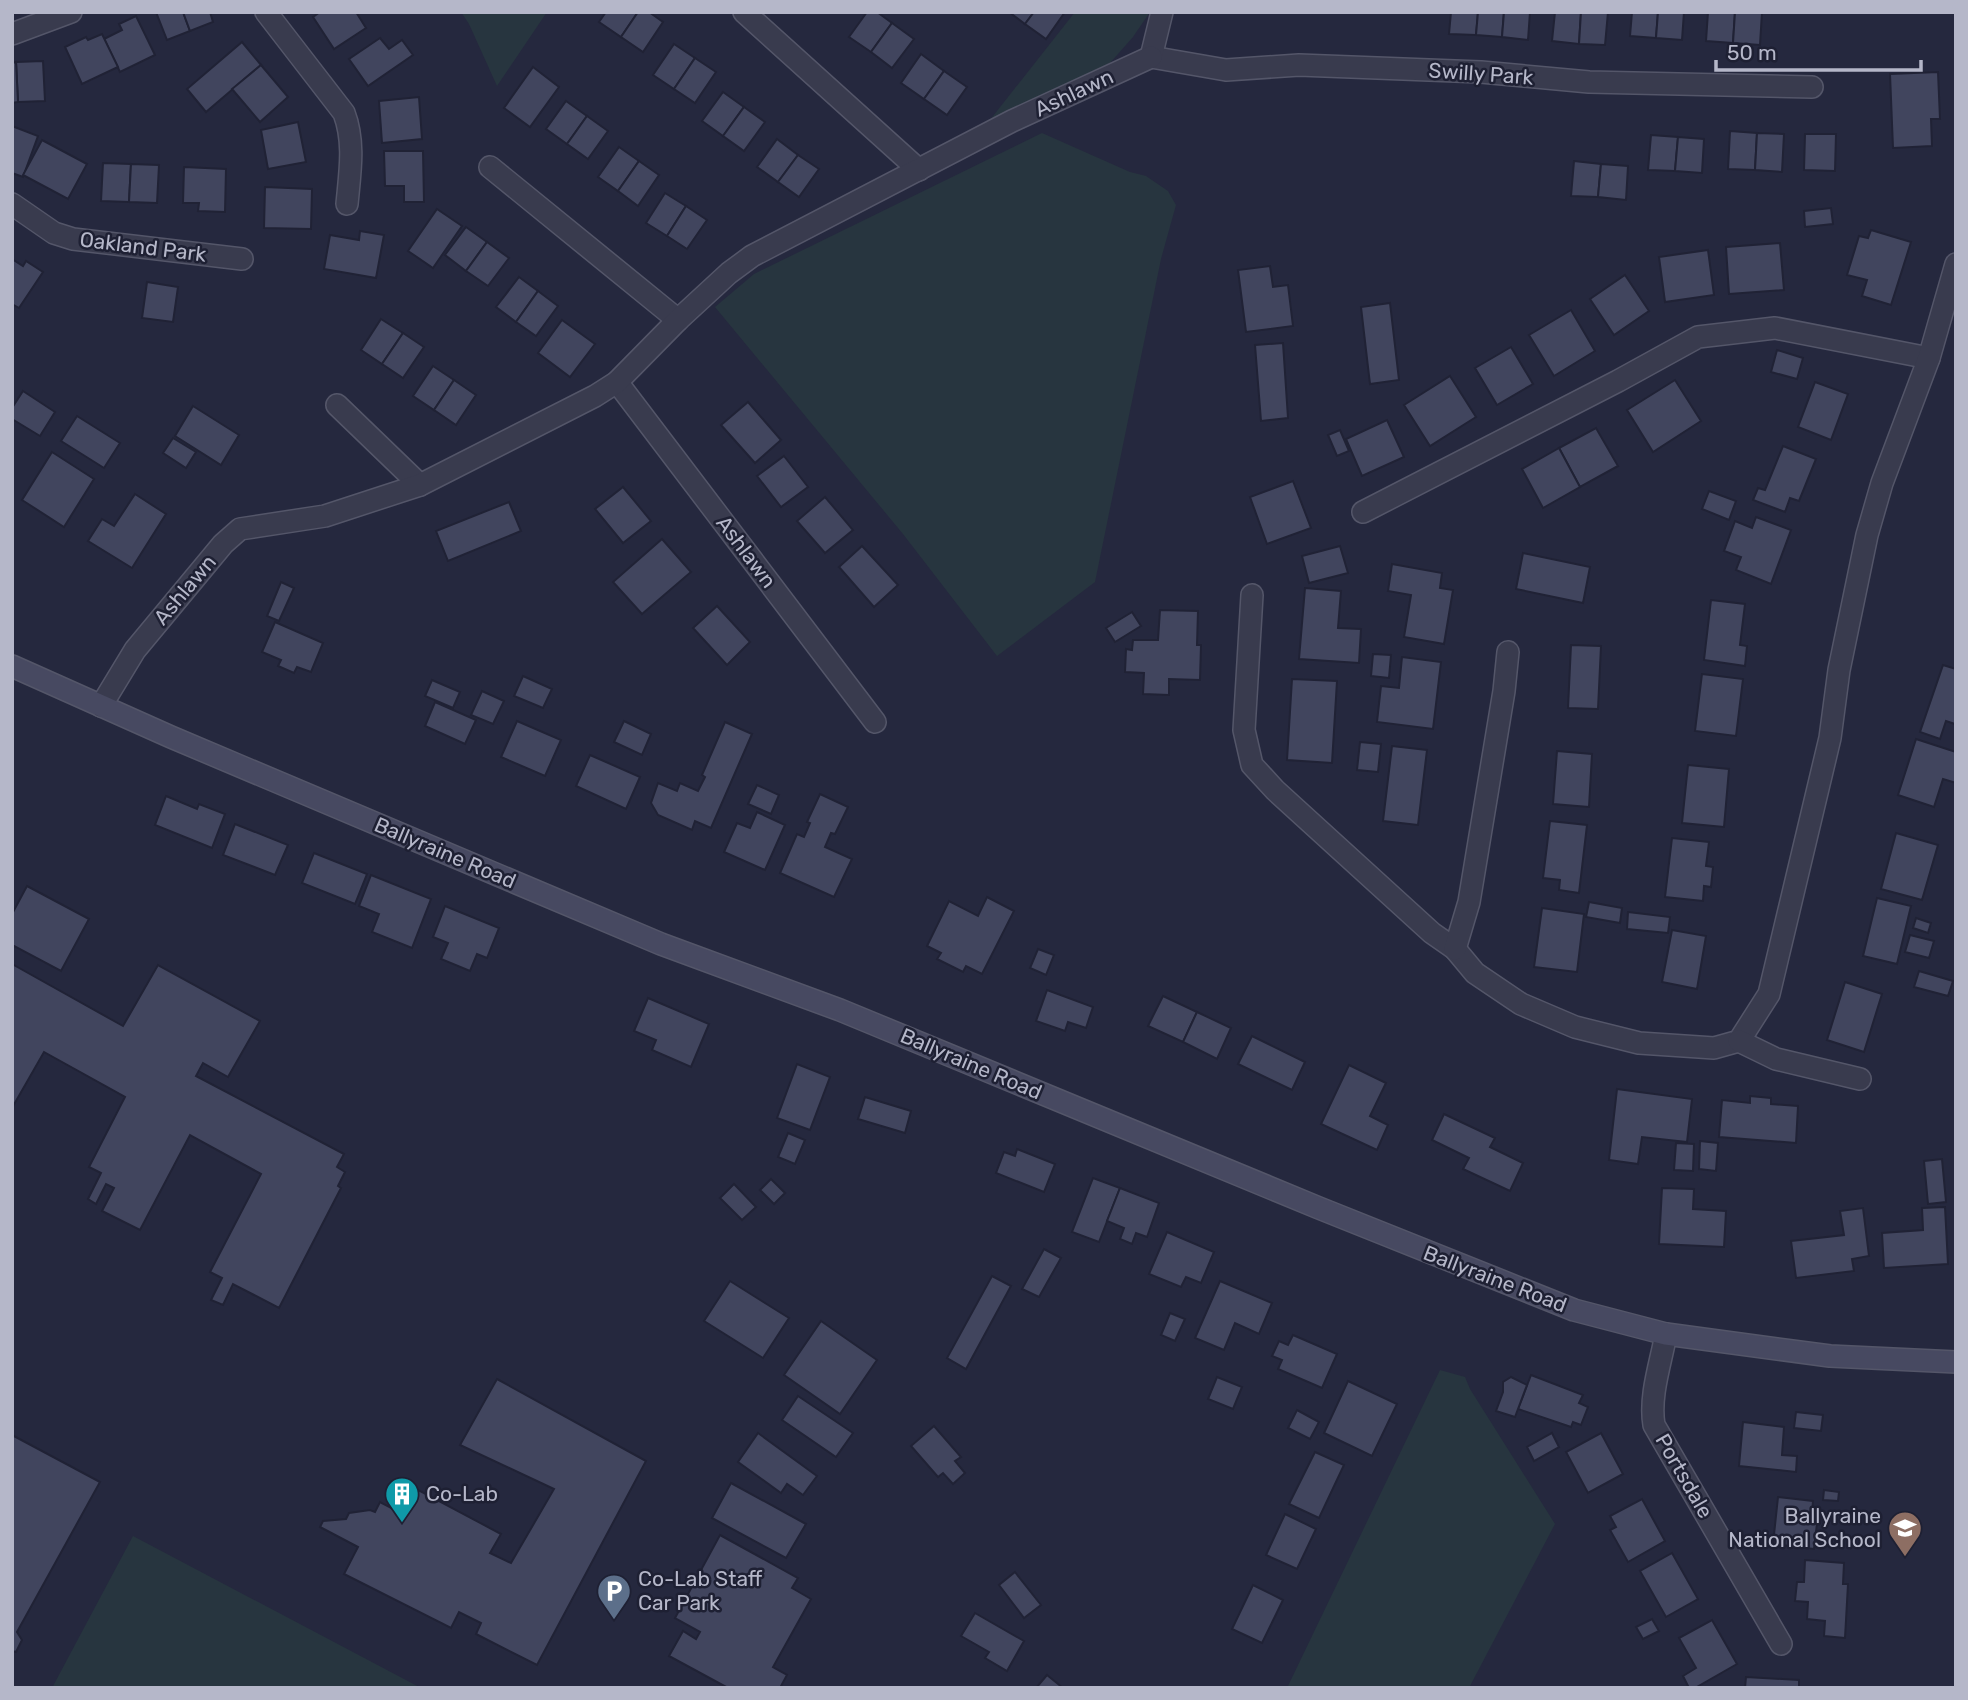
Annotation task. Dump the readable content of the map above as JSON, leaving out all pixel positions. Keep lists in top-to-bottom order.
{
  "streets": {
    "main road": ["Ballyraine Road"],
    "street": [
      "Swilly Park",
      "Ashlawn",
      "Oakland Park",
      "Portsdale"
    ]
  },
  "crossings": [
    ["Swilly Park", "Ashlawn"],
    ["Ashlawn", "Ballyraine Road"],
    ["Ballyraine Road", "Portsdale"]
  ],
  "places": {
    "building": ["Co-Lab"],
    "school or university": ["Ballyraine National School"],
    "parking": ["Co-Lab Staff Car Park"]
  },
  "scale_bar": "50 m"
}
